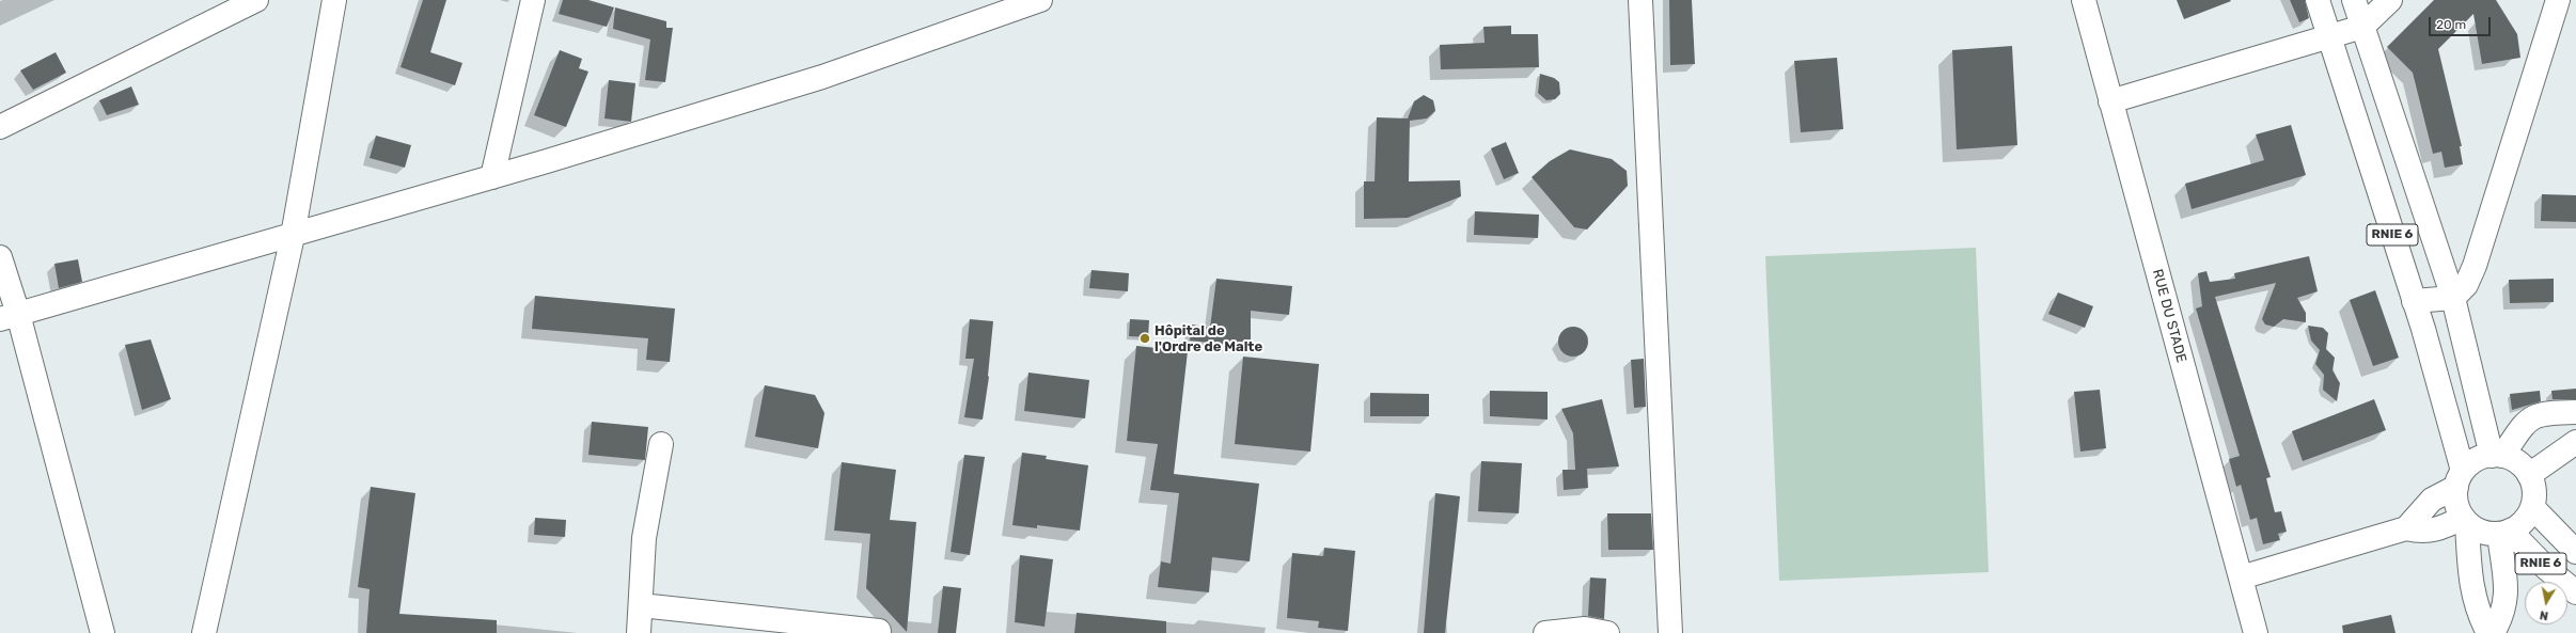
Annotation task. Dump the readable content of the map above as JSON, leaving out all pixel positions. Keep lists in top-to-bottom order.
{
  "streets": {
    "street": ["RNIE 6", "RUE DU STADE"]
  },
  "places": ["Hôpital de l'Ordre de Malte"],
  "scale_bar": "20 m",
  "north": "bottom"
}
